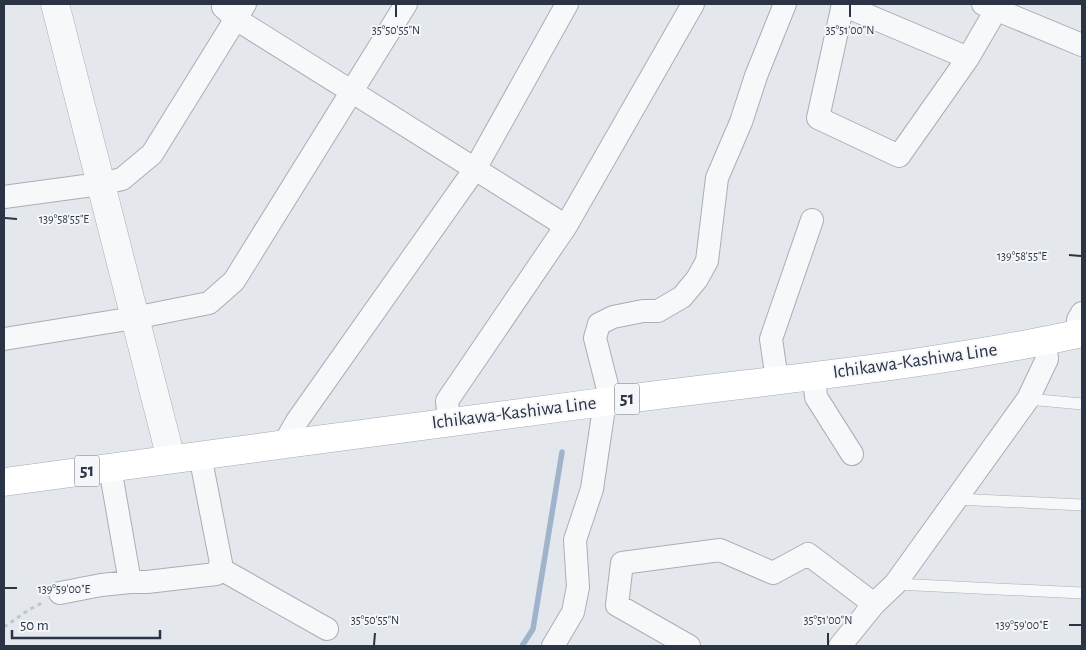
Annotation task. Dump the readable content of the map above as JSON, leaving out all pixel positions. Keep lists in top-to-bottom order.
{
  "streets": {
    "main road": ["Ichikawa-Kashiwa Line", "51"]
  },
  "scale_bar": "50 m",
  "coordinates": [
    "35°50'55\"N",
    "35°51'00\"N",
    "139°58'55\"E",
    "139°59'00\"E"
  ]
}
